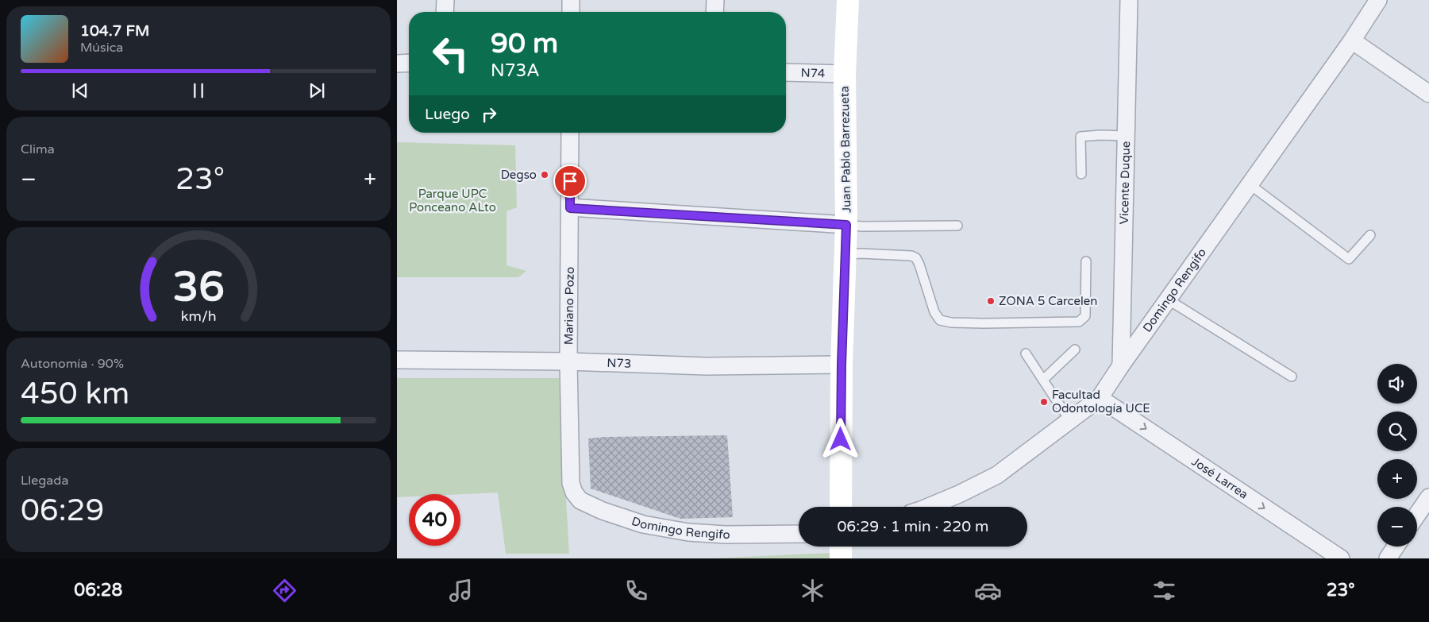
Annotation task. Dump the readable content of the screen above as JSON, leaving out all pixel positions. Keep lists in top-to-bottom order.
{
  "streets": {
    "street": [
      "N74",
      "Juan Pablo Barrezueta",
      "Vicente Duque",
      "Domingo Rengifo",
      "Mariano Pozo",
      "N73",
      "José Larrea"
    ]
  },
  "crossings": [
    ["N74", "Juan Pablo Barrezueta"],
    ["Juan Pablo Barrezueta", "N73"],
    ["Vicente Duque", "Domingo Rengifo"],
    ["Domingo Rengifo", "Mariano Pozo"],
    ["Domingo Rengifo", "José Larrea"],
    ["Mariano Pozo", "N73"]
  ],
  "one_way": ["José Larrea"],
  "parks": ["Parque UPC Ponceano ALto"],
  "places": ["Degso", "ZONA 5 Carcelen", "Facultad Odontología UCE"],
  "page": {
    "turn": ["90 m", "N73A"],
    "song": ["104.7 FM", "Música"],
    "then": "Luego",
    "tile": [
      "Clima",
      ["Autonomía · 90%", "450 km"],
      ["Llegada", "06:29"]
    ],
    "heat": ["−", "23°", "+"],
    "map_buttons": ["+", "−"],
    "limit": "40",
    "trip": "06:29 · 1 min · 220 m",
    "tabs": ["06:28", "23°"],
    "gauge": ["36", "km/h"]
  }
}
